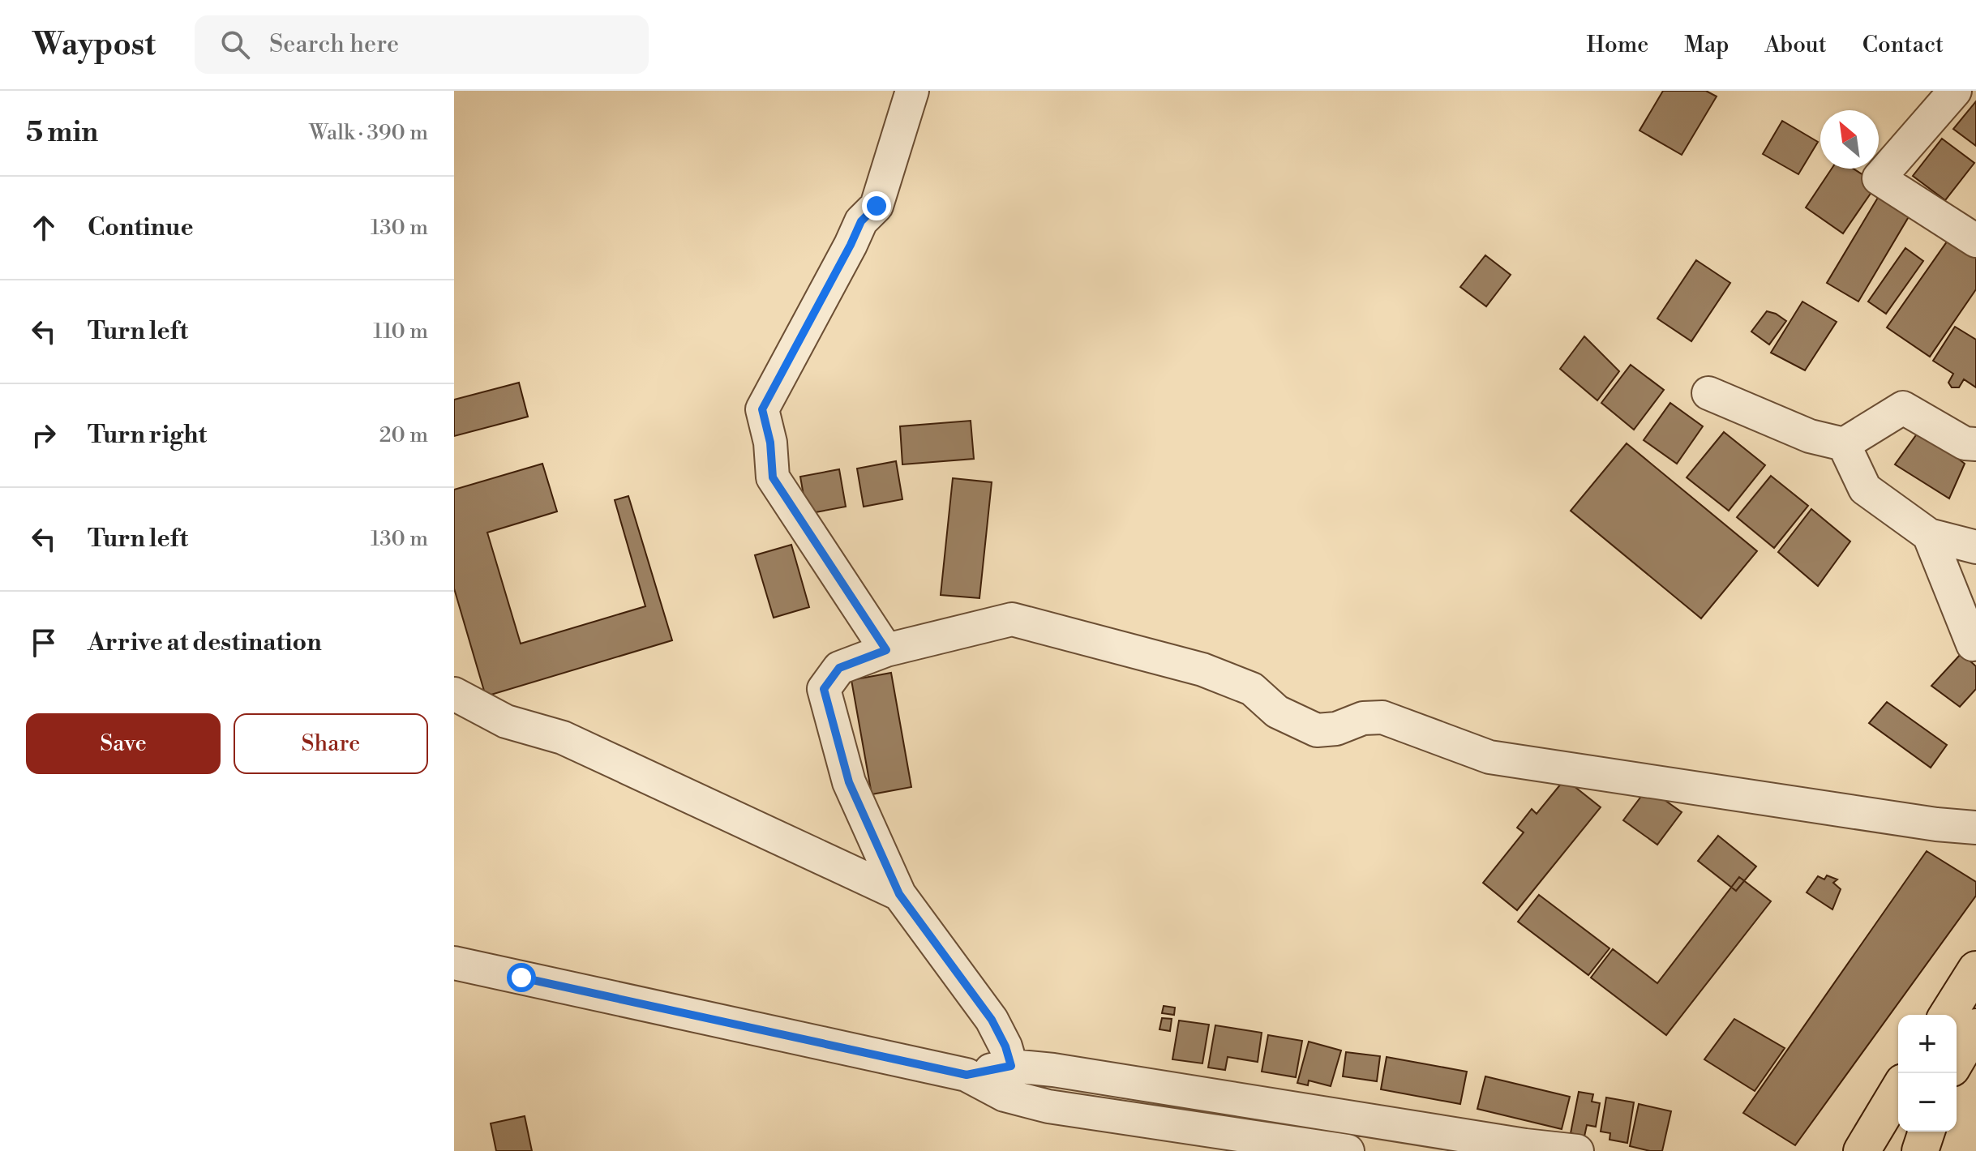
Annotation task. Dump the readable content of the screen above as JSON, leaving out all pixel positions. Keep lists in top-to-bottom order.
{
  "north": "top left",
  "page": {
    "header": "Waypost",
    "search": "Search here",
    "nav": [
      "Home",
      "Map",
      "About",
      "Contact"
    ],
    "heading": ["5 min", "Walk · 390 m"],
    "list": [
      ["Continue", "130 m"],
      ["Turn left", "110 m"],
      ["Turn right", "20 m"],
      ["Turn left", "130 m"],
      "Arrive at destination"
    ],
    "buttons": ["Save", "Share"],
    "map_buttons": ["+", "−"]
  }
}
